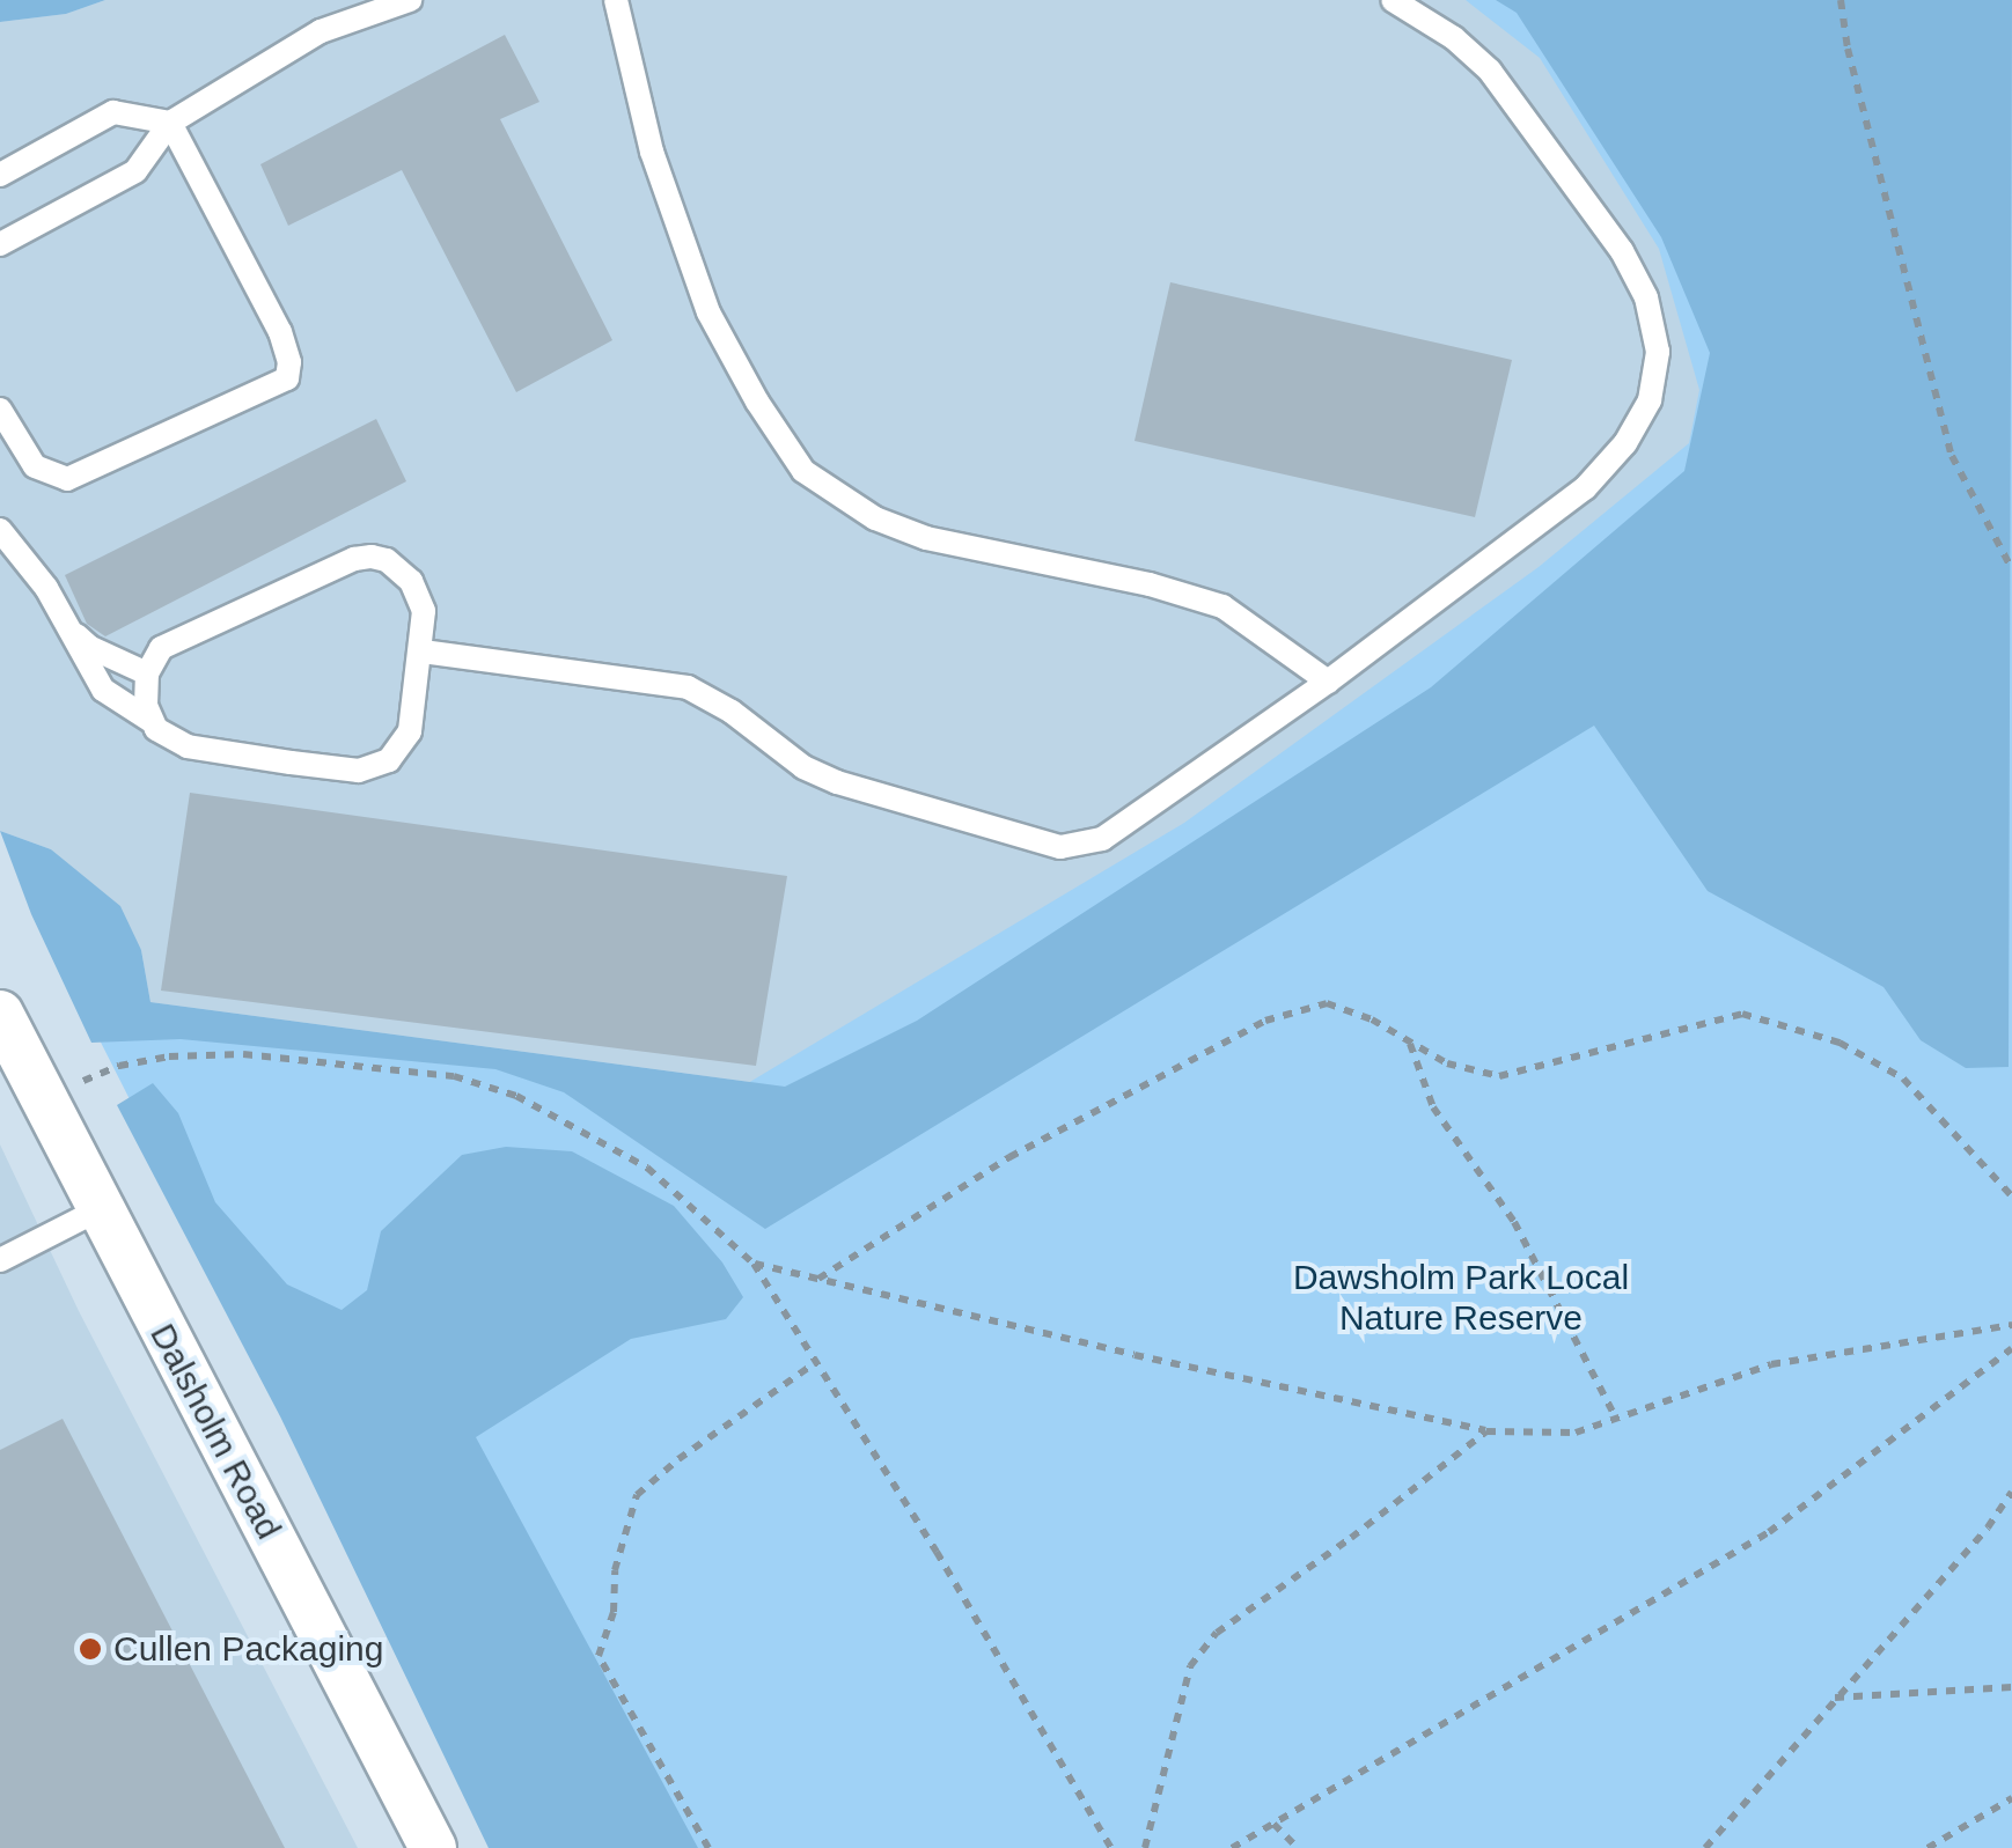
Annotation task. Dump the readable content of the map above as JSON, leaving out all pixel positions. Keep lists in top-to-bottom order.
{
  "streets": {
    "street": ["Dalsholm Road"]
  },
  "parks": ["Dawsholm Park Local Nature Reserve"],
  "places": ["Cullen Packaging"]
}
